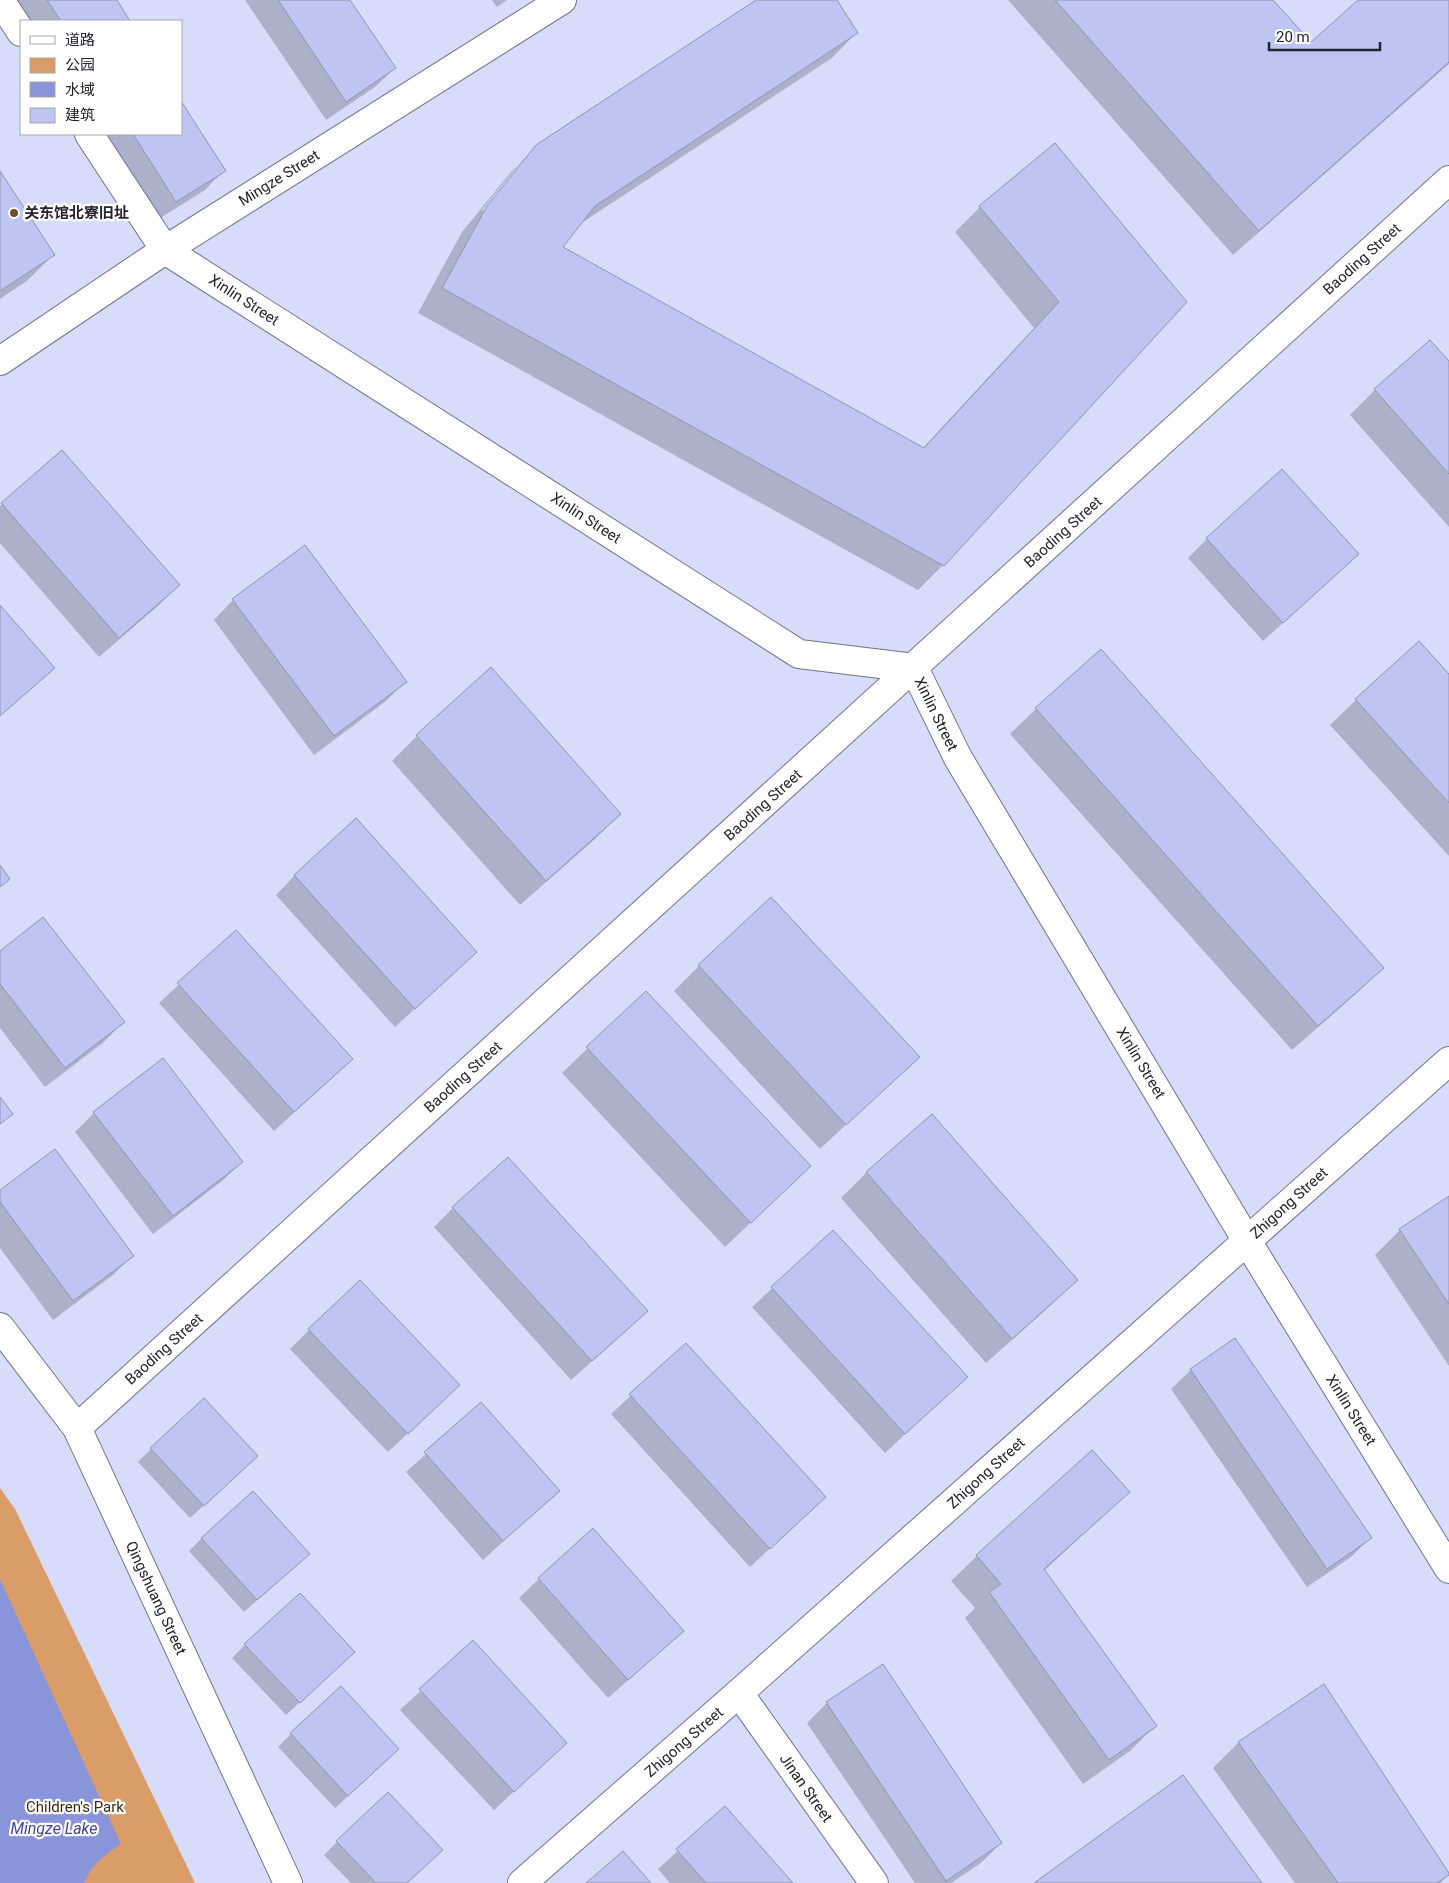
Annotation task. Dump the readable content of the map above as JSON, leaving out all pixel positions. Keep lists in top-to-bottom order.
{
  "streets": {
    "street": [
      "Mingze Street",
      "Baoding Street",
      "Xinlin Street",
      "Zhigong Street",
      "Qingshuang Street",
      "Jinan Street"
    ]
  },
  "crossings": [
    ["Mingze Street", "Xinlin Street"],
    ["Baoding Street", "Xinlin Street"],
    ["Baoding Street", "Qingshuang Street"],
    ["Xinlin Street", "Zhigong Street"],
    ["Zhigong Street", "Jinan Street"]
  ],
  "water": ["Mingze Lake"],
  "parks": ["Children's Park"],
  "places": ["关东馆北寮旧址"],
  "legend": [
    "道路",
    "公园",
    "水域",
    "建筑"
  ],
  "scale_bar": "20 m"
}
